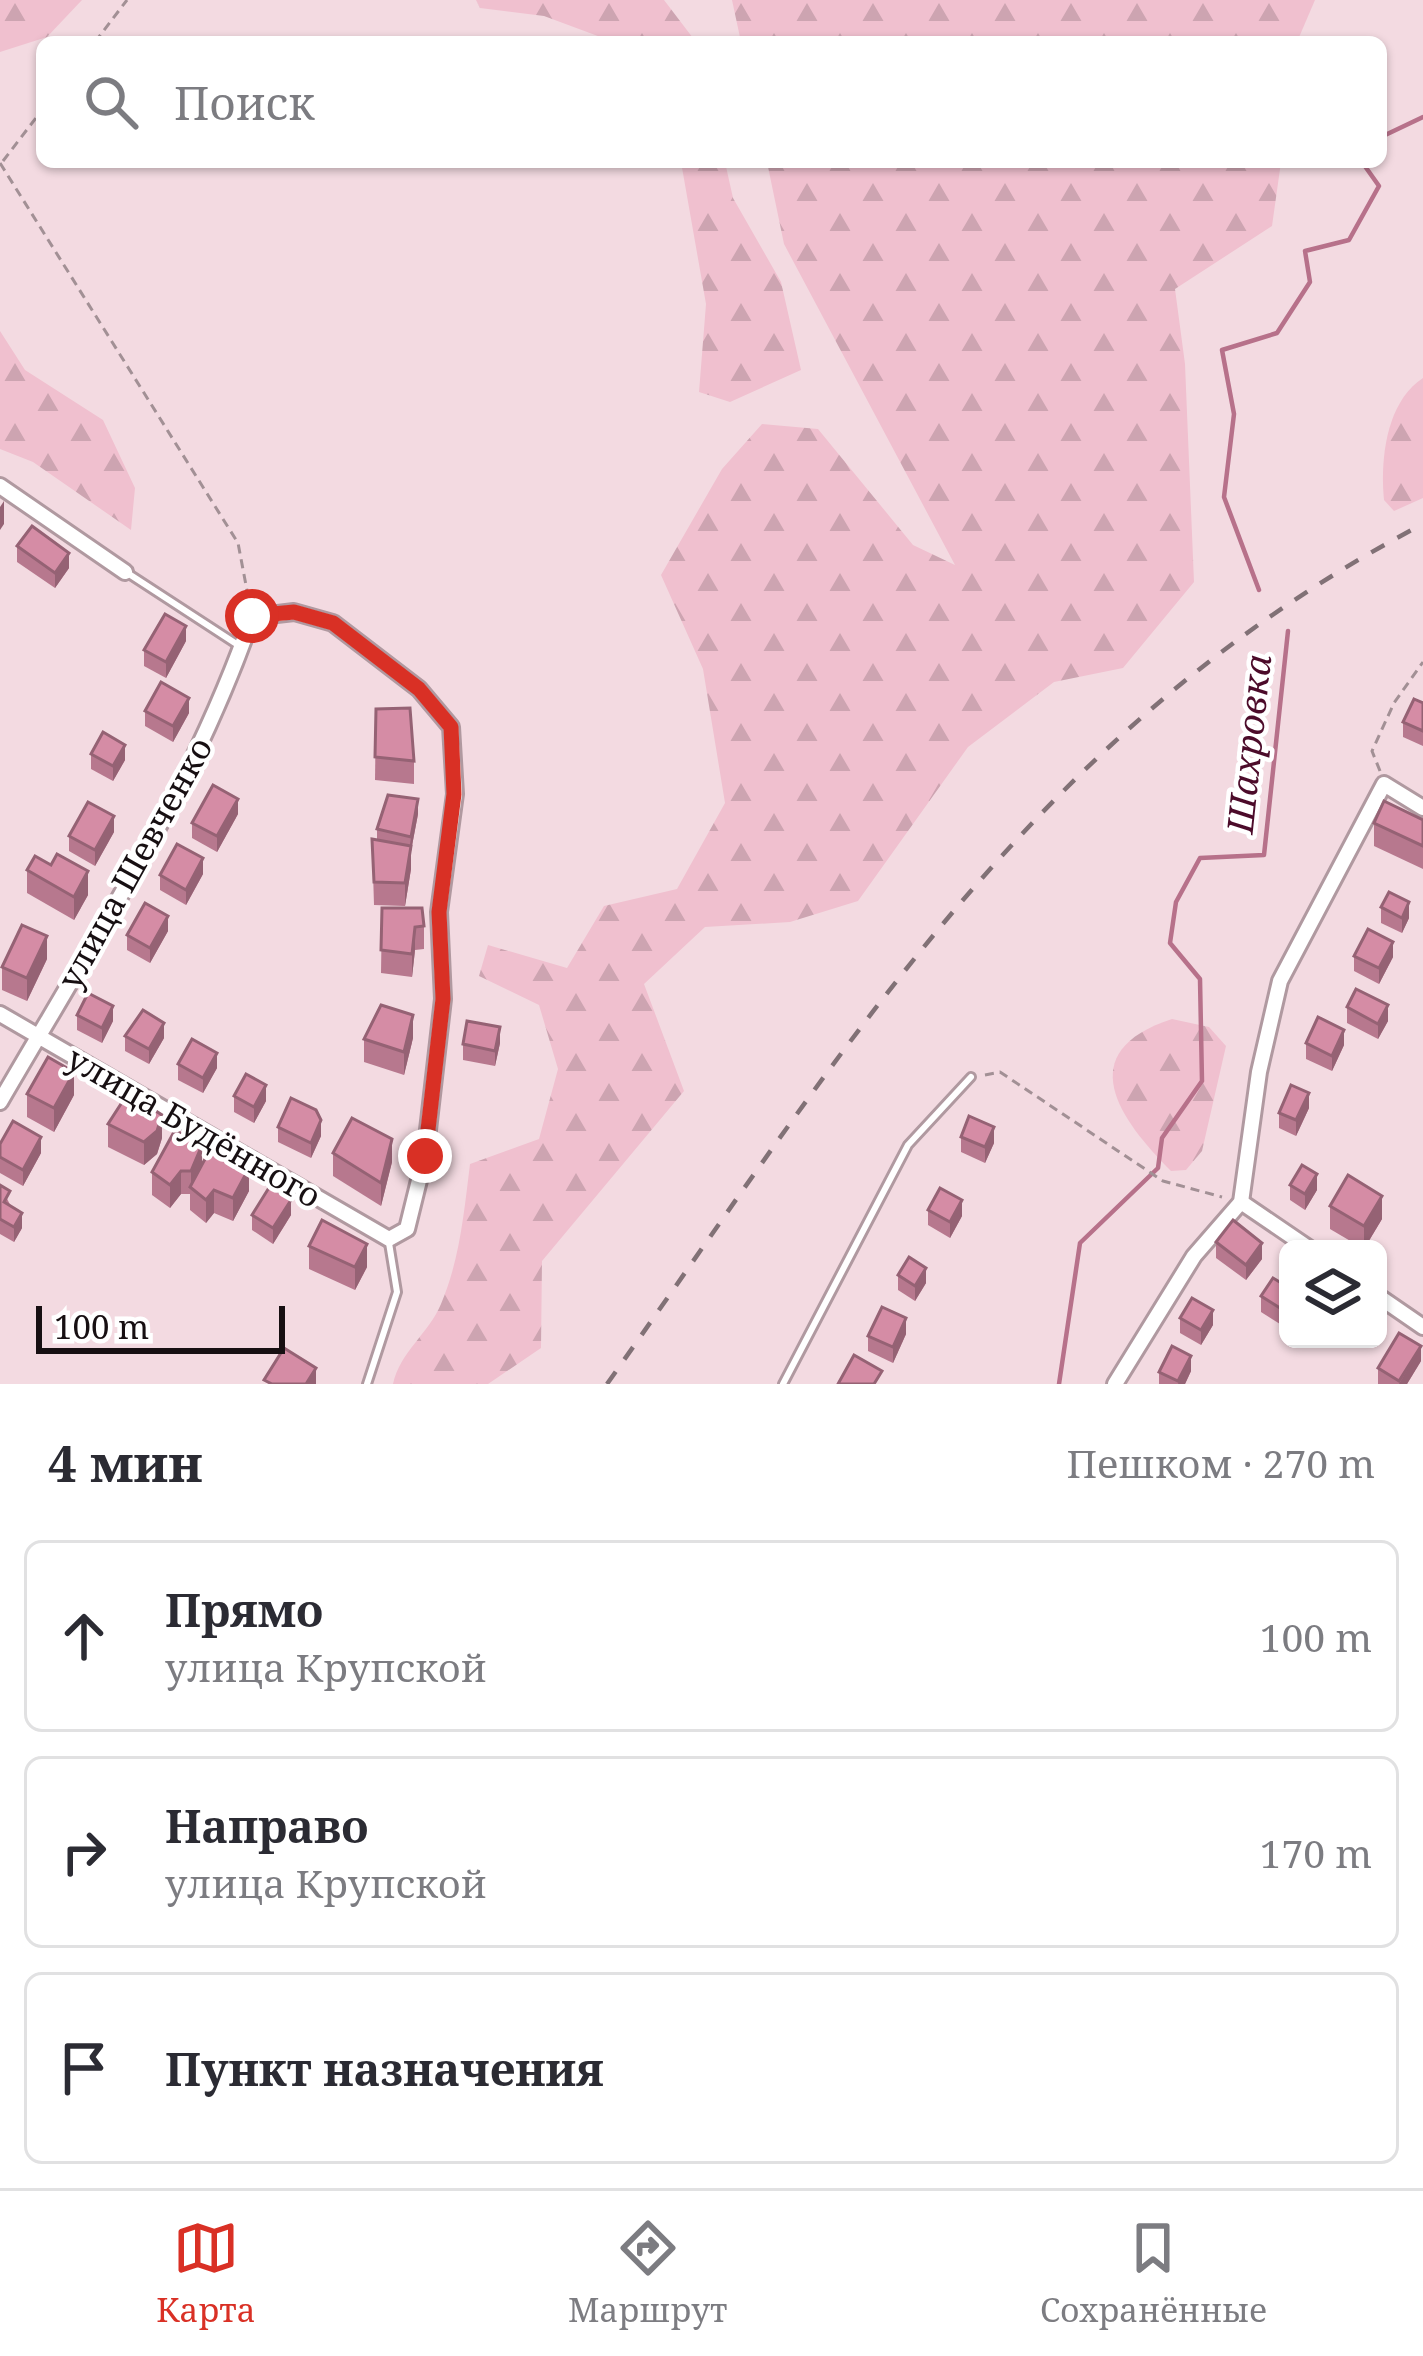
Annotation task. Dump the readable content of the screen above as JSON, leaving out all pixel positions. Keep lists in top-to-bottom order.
{
  "streets": {
    "street": ["улица Шевченко", "улица Будённого"]
  },
  "crossings": [
    ["улица Шевченко", "улица Будённого"]
  ],
  "water": ["Шахровка"],
  "scale_bar": "100 m",
  "page": {
    "search": "Поиск",
    "scale": "100 m",
    "heading": ["4 мин", "Пешком · 270 m"],
    "list": [
      ["Прямо", "улица Крупской", "100 m"],
      ["Направо", "улица Крупской", "170 m"],
      "Пункт назначения"
    ],
    "nav": ["Карта", "Маршрут", "Сохранённые"]
  }
}
